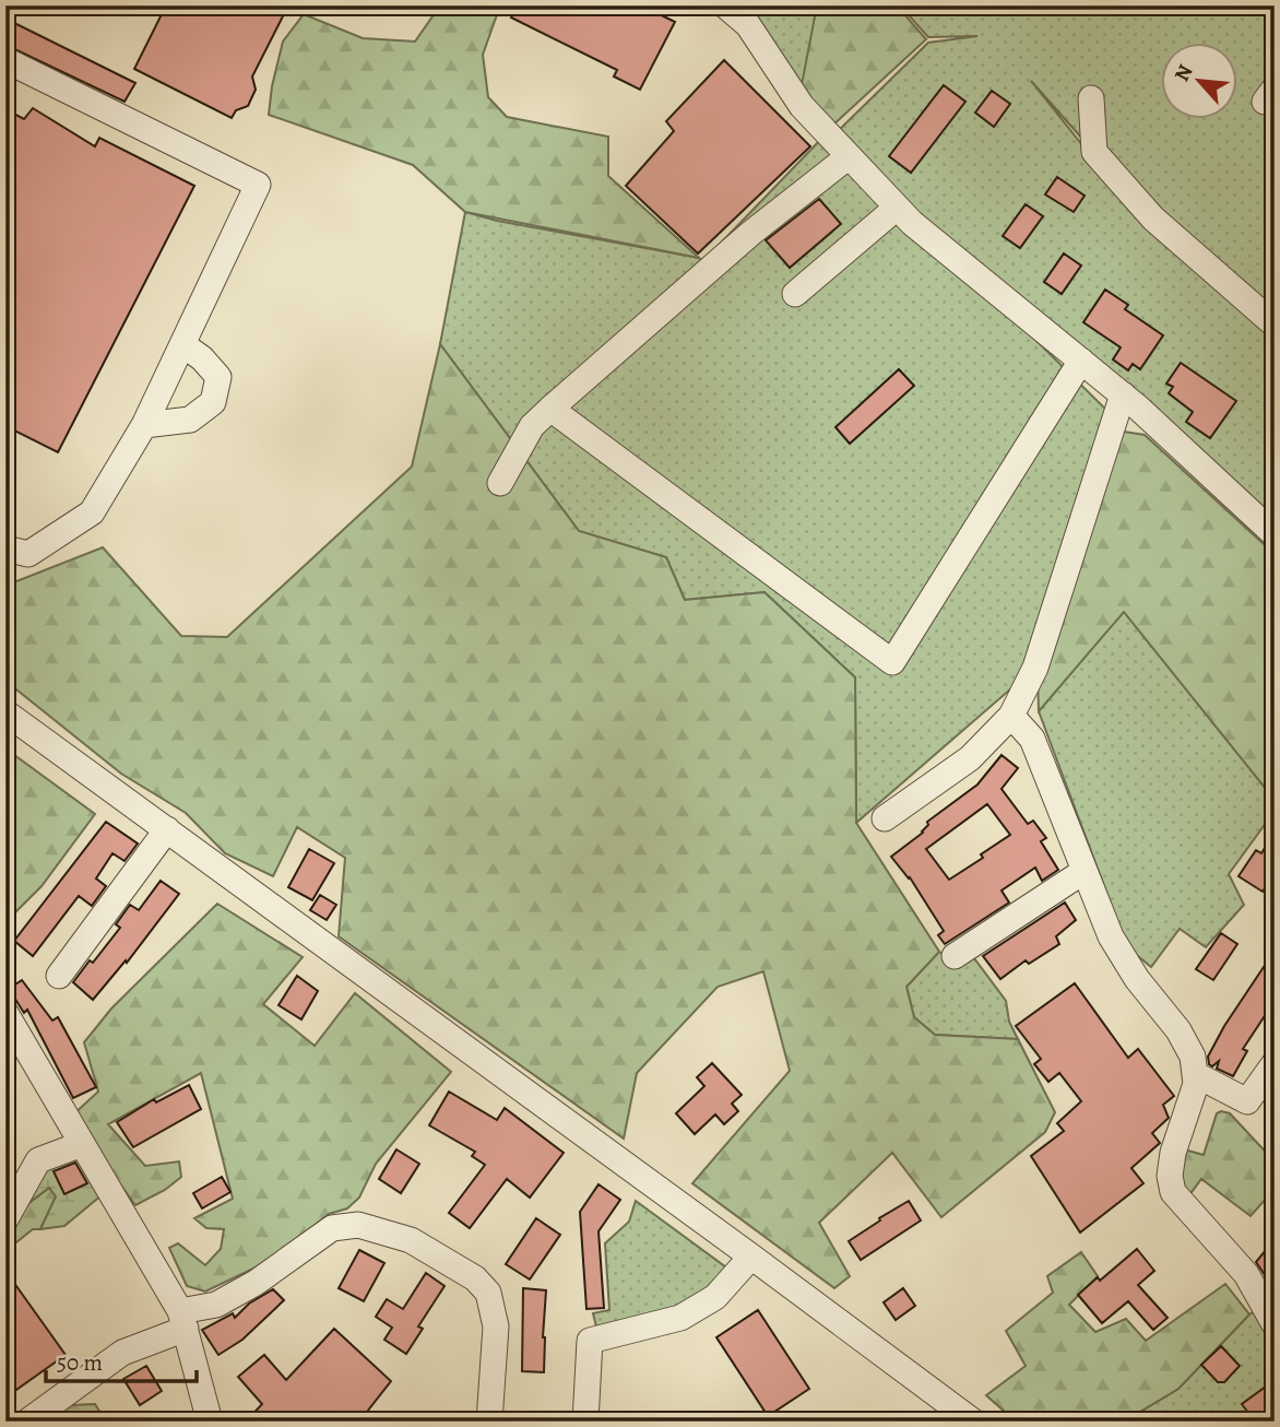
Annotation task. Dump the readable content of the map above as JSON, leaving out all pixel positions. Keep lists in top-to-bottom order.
{
  "scale_bar": "50 m",
  "north": "top left"
}
